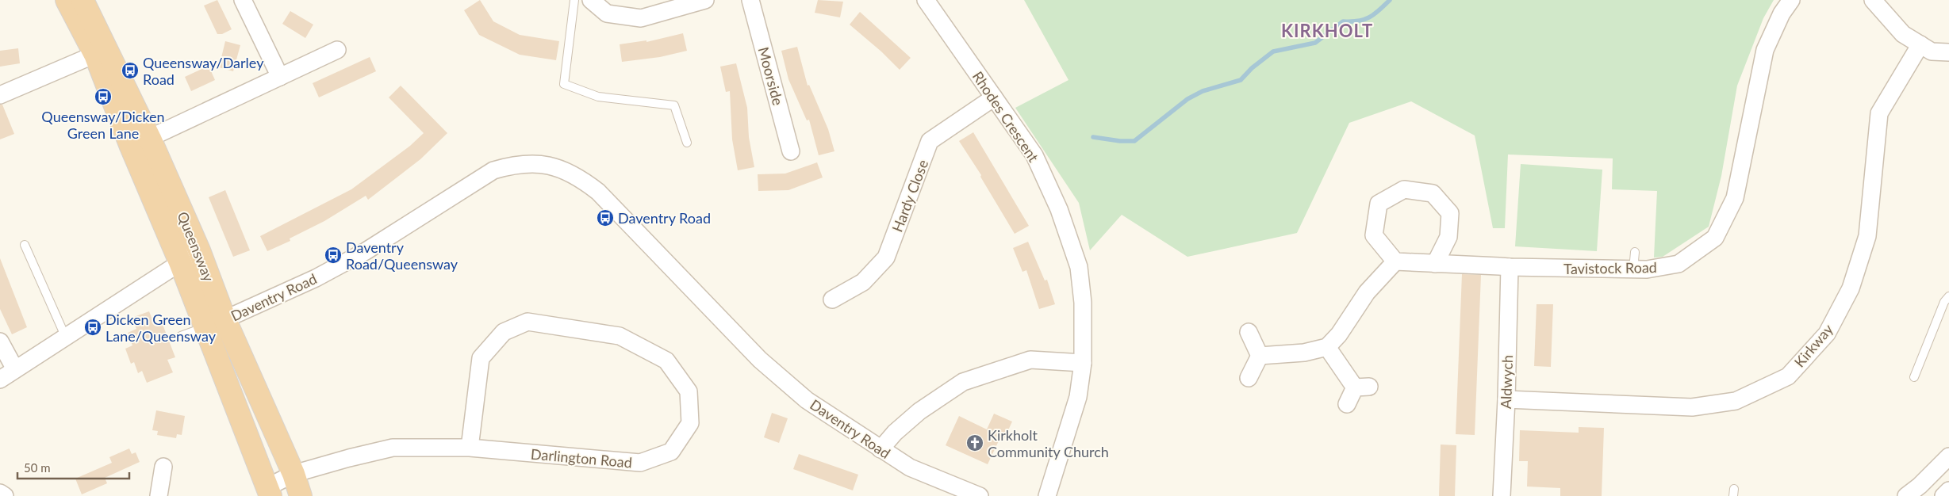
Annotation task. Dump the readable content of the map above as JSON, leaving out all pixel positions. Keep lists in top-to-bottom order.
{
  "streets": {
    "highway": ["Queensway"],
    "street": [
      "Moorside",
      "Rhodes Crescent",
      "Hardy Close",
      "Tavistock Road",
      "Daventry Road",
      "Kirkway",
      "Aldwych",
      "Darlington Road"
    ]
  },
  "crossings": [
    ["Rhodes Crescent", "Hardy Close"],
    ["Queensway", "Daventry Road"],
    ["Queensway", "Darlington Road"],
    ["Tavistock Road", "Aldwych"],
    ["Kirkway", "Aldwych"]
  ],
  "districts": ["KIRKHOLT"],
  "places": {
    "bus stop": [
      "Queensway/Darley Road",
      "Queensway/Dicken Green Lane",
      "Daventry Road",
      "Daventry Road/Queensway",
      "Dicken Green Lane/Queensway"
    ],
    "church": ["Kirkholt Community Church"]
  },
  "scale_bar": "50 m"
}
